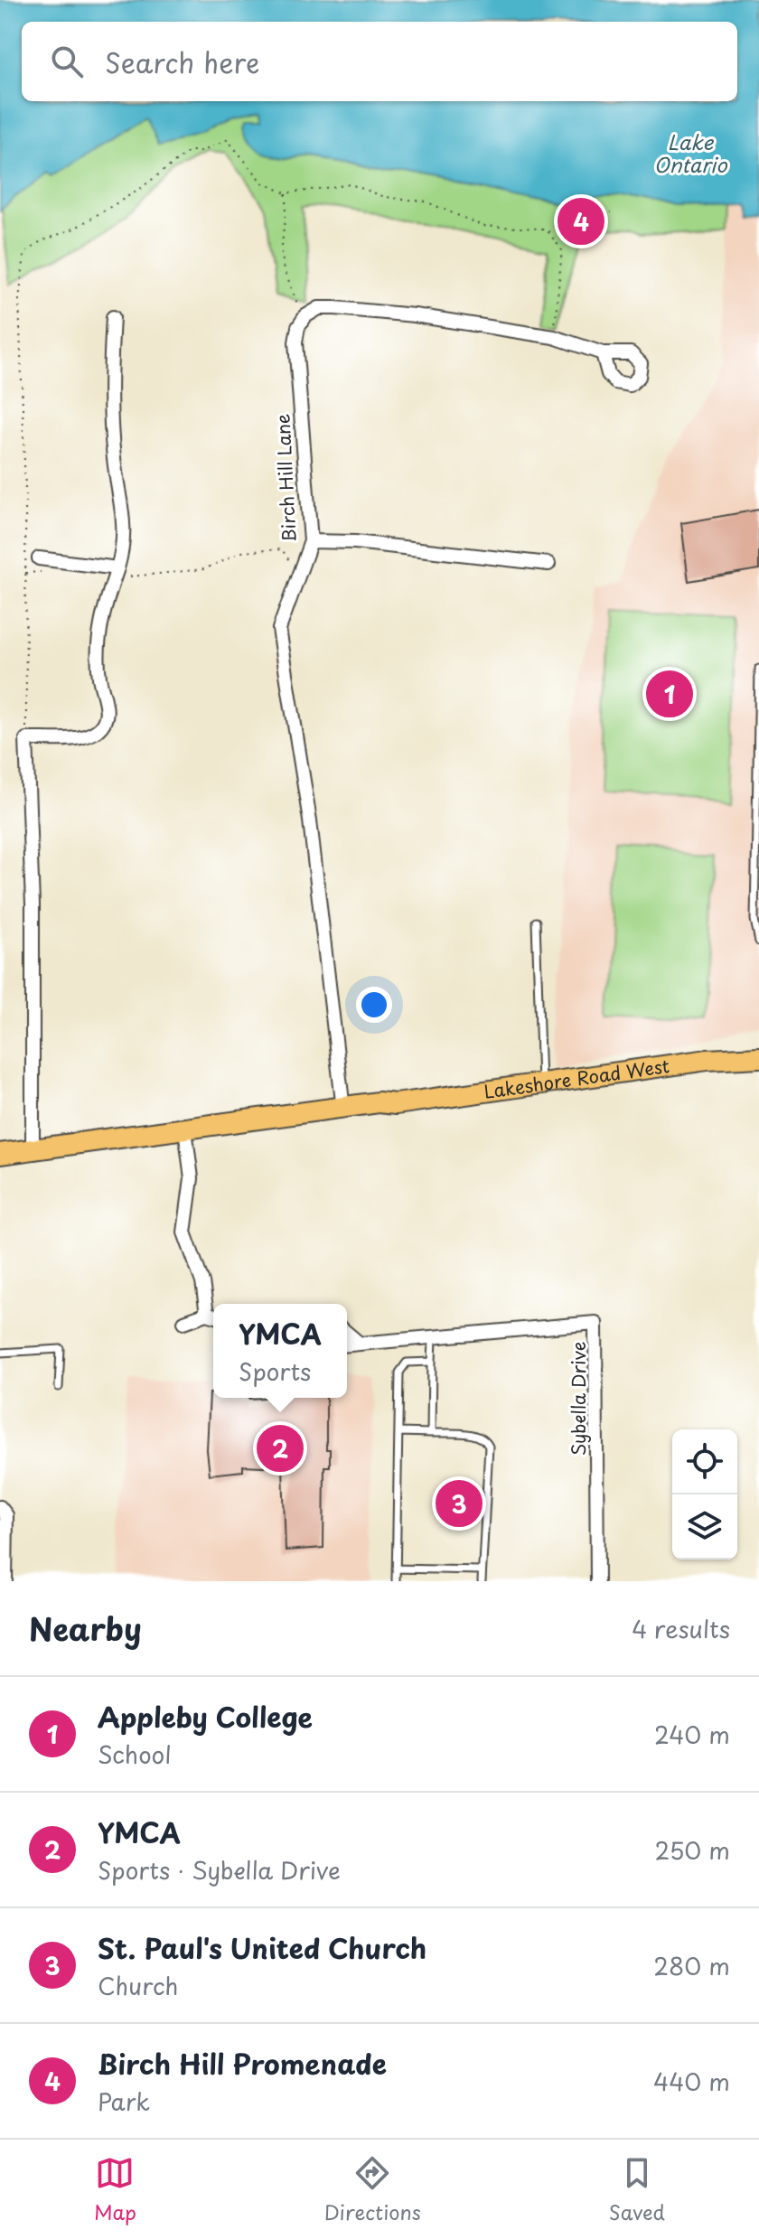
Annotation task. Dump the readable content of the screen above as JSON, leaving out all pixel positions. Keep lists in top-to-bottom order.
{
  "streets": {
    "main road": ["Lakeshore Road West"],
    "street": ["Birch Hill Lane", "Sybella Drive"]
  },
  "crossings": [
    ["Birch Hill Lane", "Lakeshore Road West"]
  ],
  "water": ["Lake Ontario"],
  "page": {
    "search": "Search here",
    "pins": [
      "4",
      "1",
      "2",
      "3"
    ],
    "popup": ["YMCA", "Sports"],
    "heading": ["Nearby", "4 results"],
    "list": [
      {
        "mark": "1",
        "name": "Appleby College",
        "note": "School",
        "value": "240 m"
      },
      {
        "mark": "2",
        "name": "YMCA",
        "note": "Sports · Sybella Drive",
        "value": "250 m"
      },
      {
        "mark": "3",
        "name": "St. Paul's United Church",
        "note": "Church",
        "value": "280 m"
      },
      {
        "mark": "4",
        "name": "Birch Hill Promenade",
        "note": "Park",
        "value": "440 m"
      }
    ],
    "nav": ["Map", "Directions", "Saved"]
  }
}
